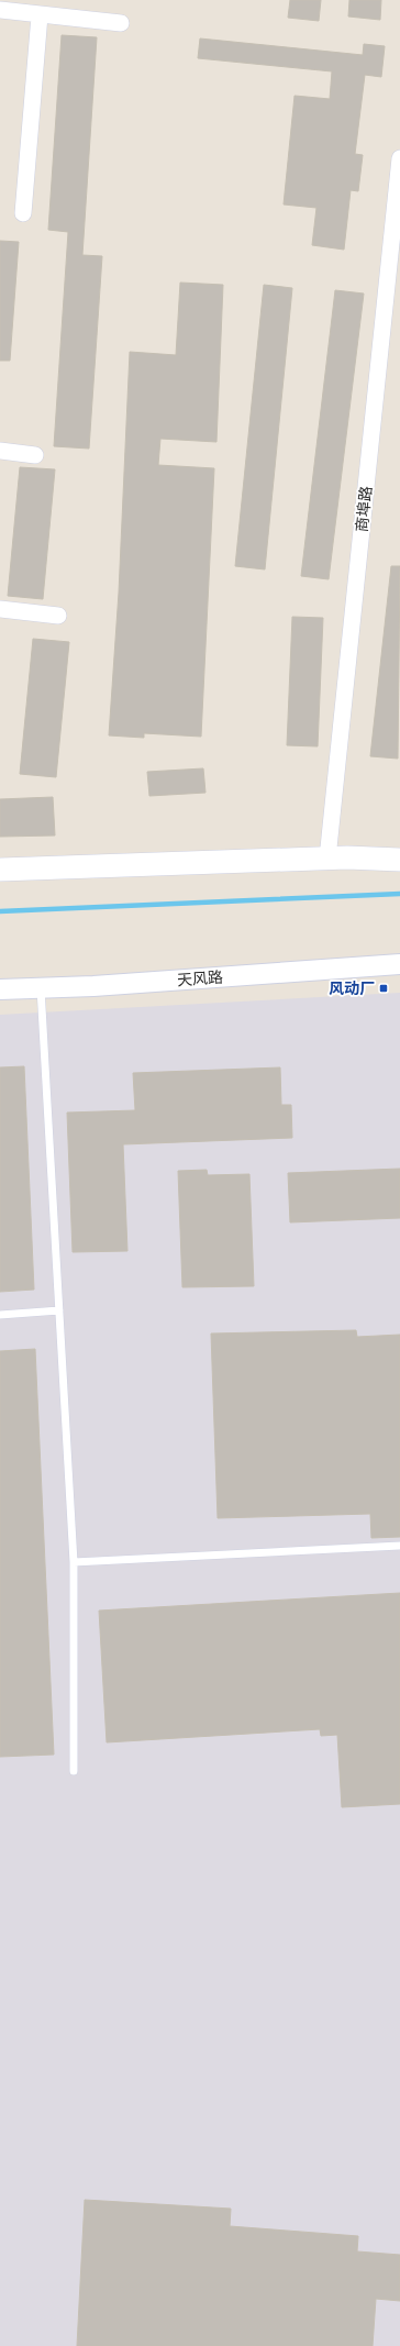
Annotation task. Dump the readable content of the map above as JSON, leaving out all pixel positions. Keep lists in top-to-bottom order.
{
  "streets": {
    "street": ["商埠路", "天风路"]
  },
  "places": {
    "transit": ["风动厂"]
  }
}
